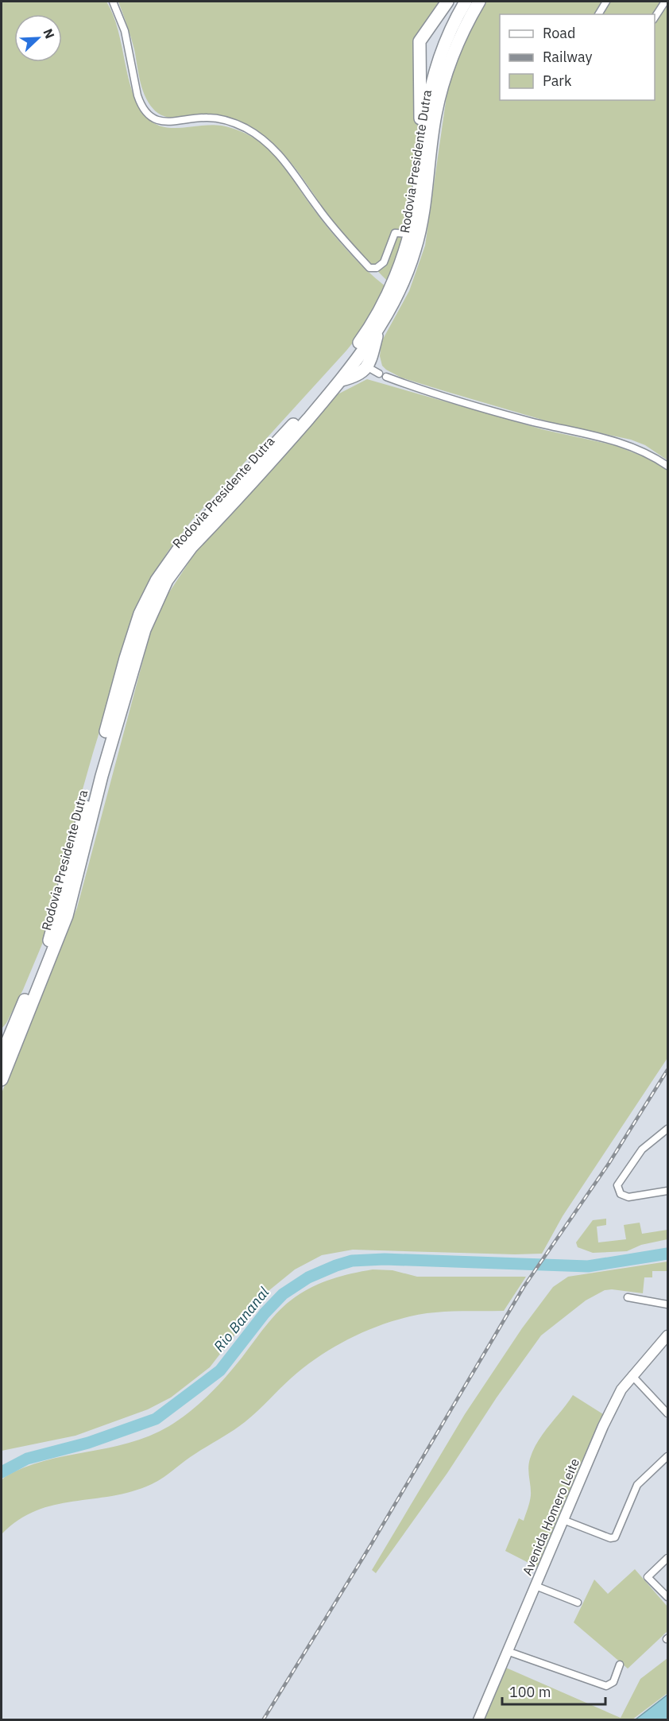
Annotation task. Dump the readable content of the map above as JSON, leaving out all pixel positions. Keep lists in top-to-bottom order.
{
  "streets": {
    "highway": ["Rodovia Presidente Dutra"],
    "street": ["Avenida Homero Leite"]
  },
  "water": ["Rio Bananal"],
  "legend": ["Road", "Railway", "Park"],
  "scale_bar": "100 m",
  "north": "top right"
}
